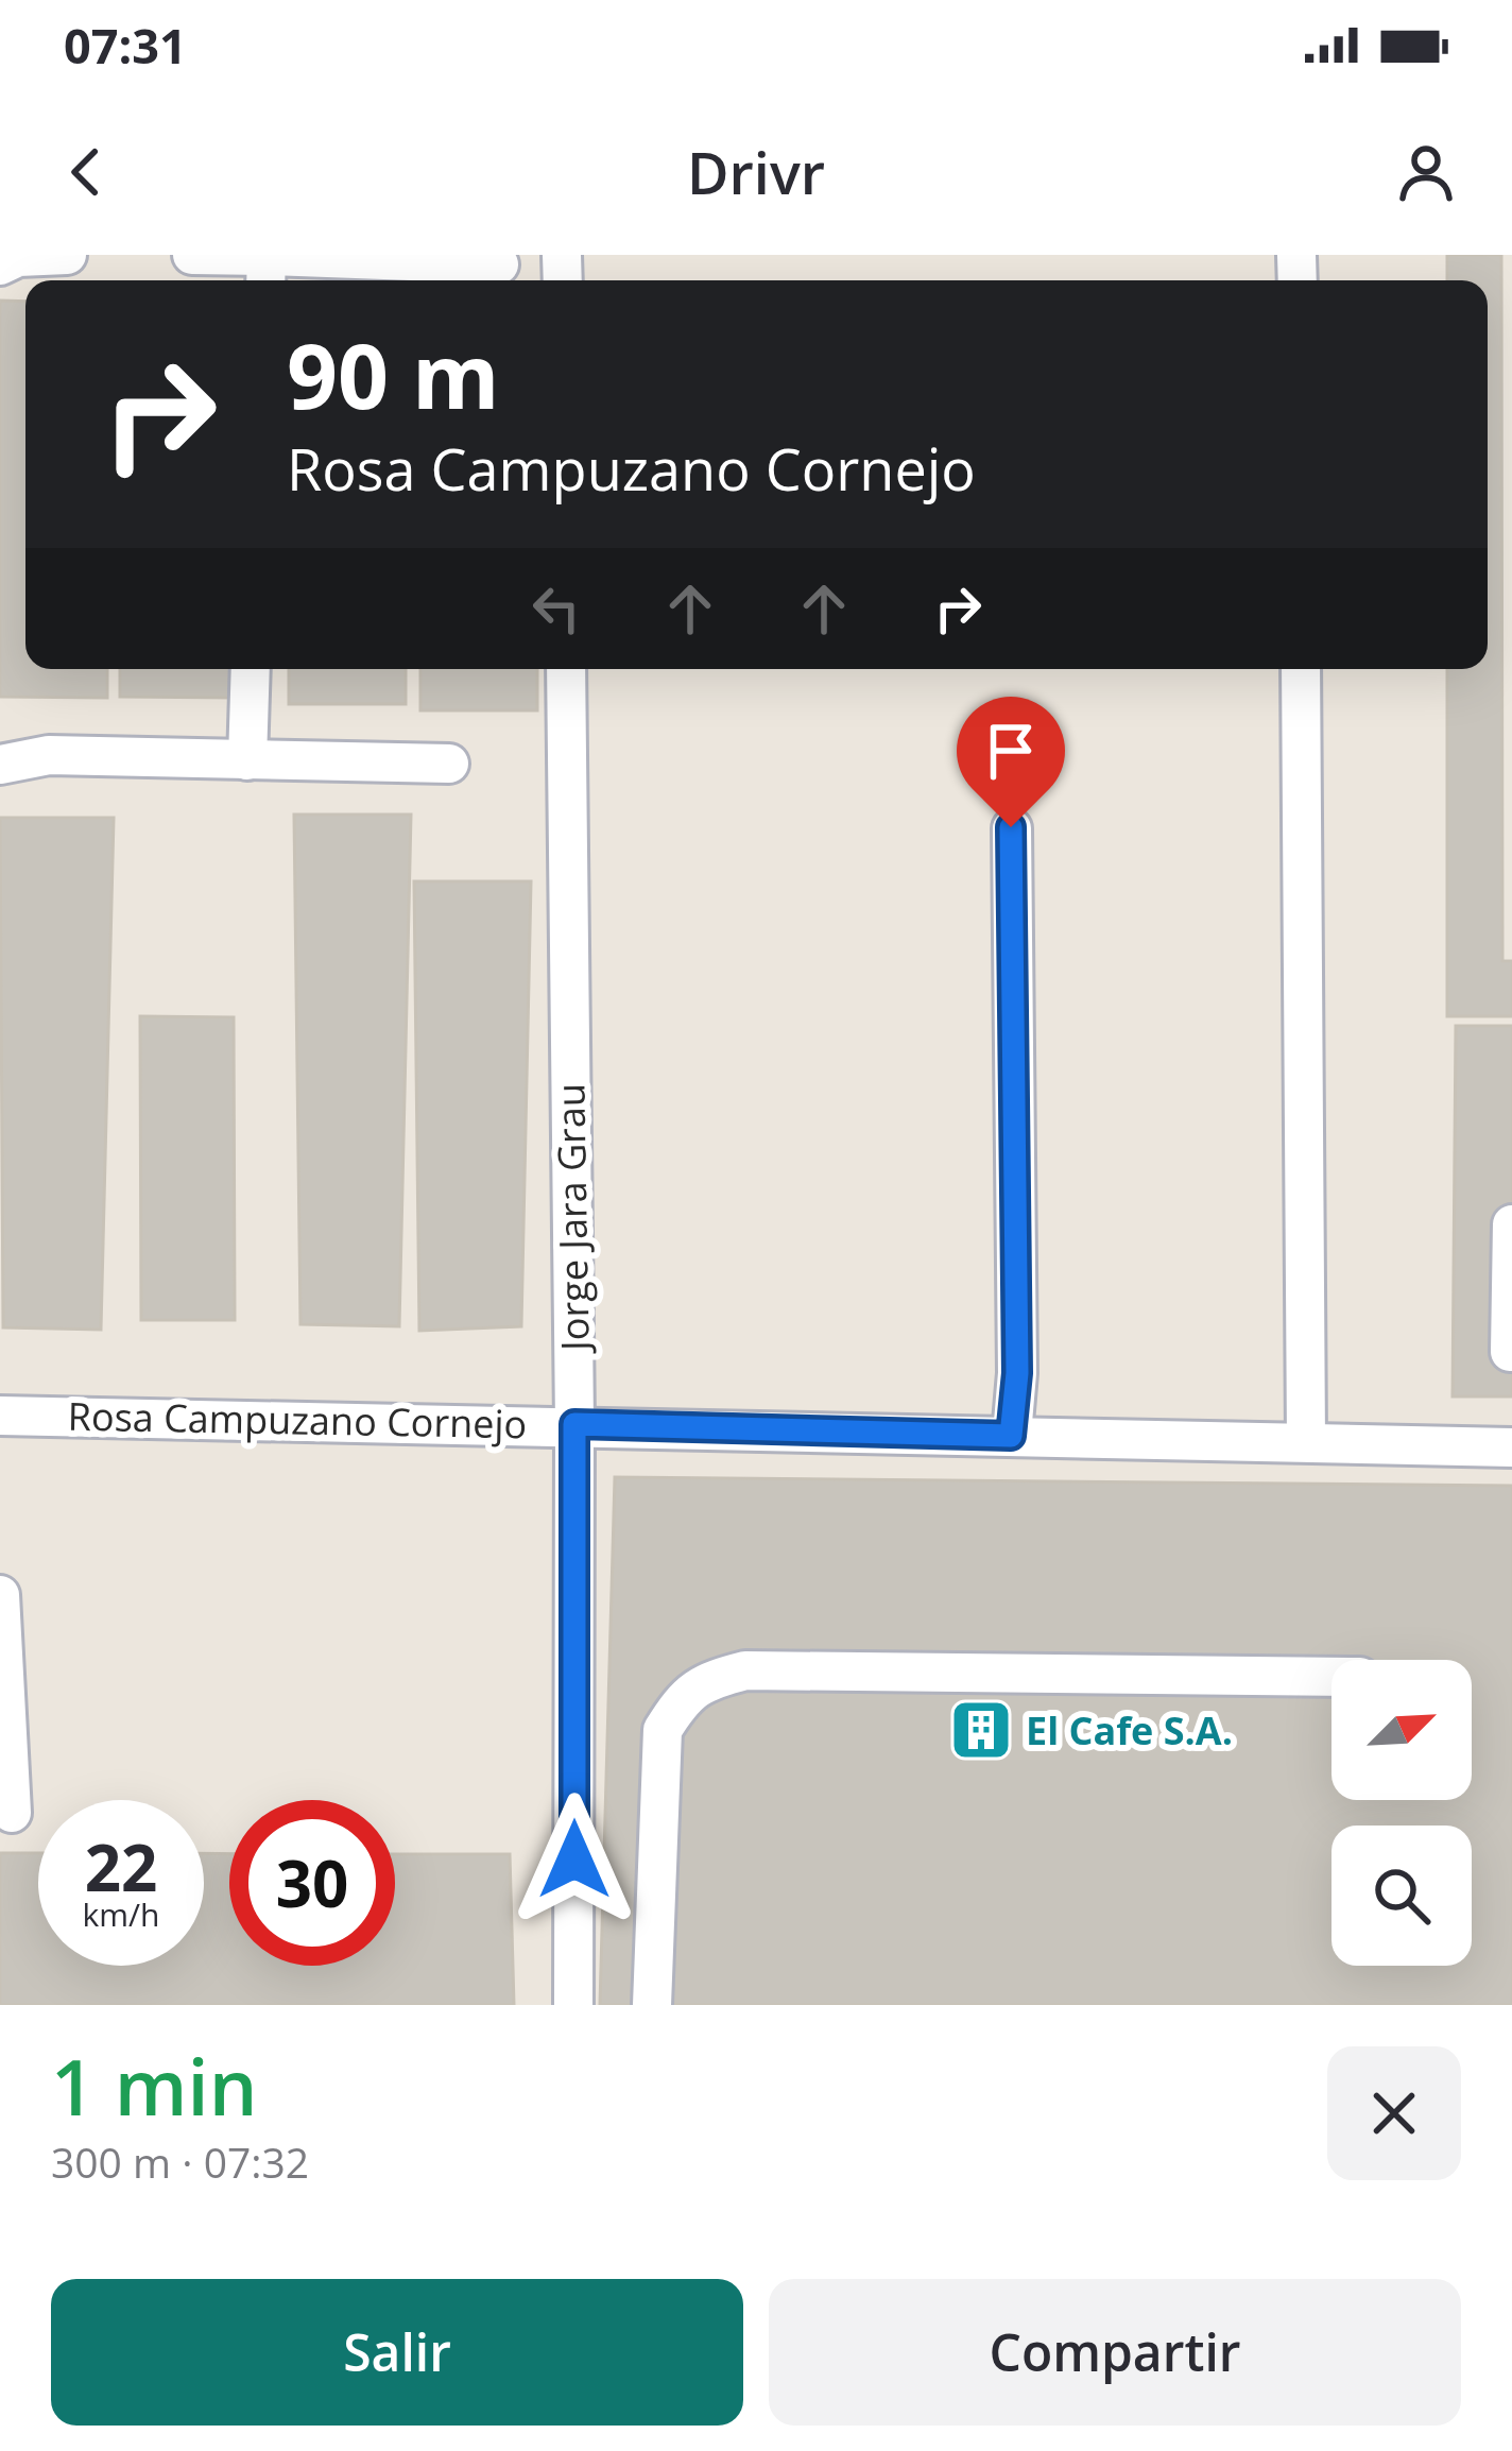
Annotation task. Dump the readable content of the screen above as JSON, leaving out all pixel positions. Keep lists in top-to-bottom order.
{
  "streets": {
    "street": ["Jorge Jara Grau", "Rosa Campuzano Cornejo"]
  },
  "crossings": [
    ["Jorge Jara Grau", "Rosa Campuzano Cornejo"]
  ],
  "places": {
    "building": ["El Cafe S.A."]
  },
  "north": "top right",
  "page": {
    "status": "07:31",
    "header": "Drivr",
    "turn": ["90 m", "Rosa Campuzano Cornejo"],
    "speed": "22 km/h",
    "limit": "30",
    "heading": ["1 min", "300 m · 07:32"],
    "buttons": ["Salir", "Compartir"]
  }
}
